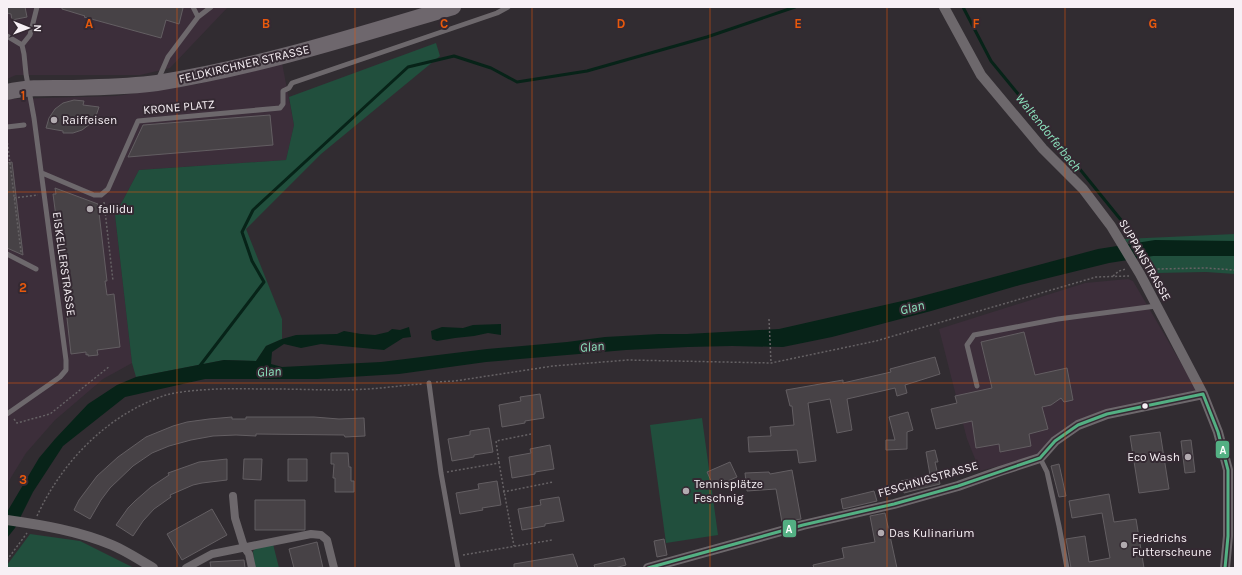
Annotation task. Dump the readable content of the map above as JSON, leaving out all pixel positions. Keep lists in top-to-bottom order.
{
  "streets": {
    "main road": ["FELDKIRCHNER STRASSE"],
    "street": ["SUPPANSTRASSE", "FESCHNIGSTRASSE"],
    "lane": ["KRONE PLATZ", "EISKELLERSTRASSE"]
  },
  "crossings": [
    ["FELDKIRCHNER STRASSE", "EISKELLERSTRASSE"]
  ],
  "water": ["Waltendorferbach", "Glan"],
  "places": [
    "Raiffeisen",
    "fallidu",
    "Eco Wash",
    "Tennisplätze Feschnig",
    "Das Kulinarium",
    "Friedrichs Futterscheune"
  ],
  "lines": ["transit line A"],
  "north": "right",
  "grid": {
    "columns": [
      "A",
      "B",
      "C",
      "D",
      "E",
      "F",
      "G"
    ],
    "rows": ["1", "2", "3"]
  }
}
